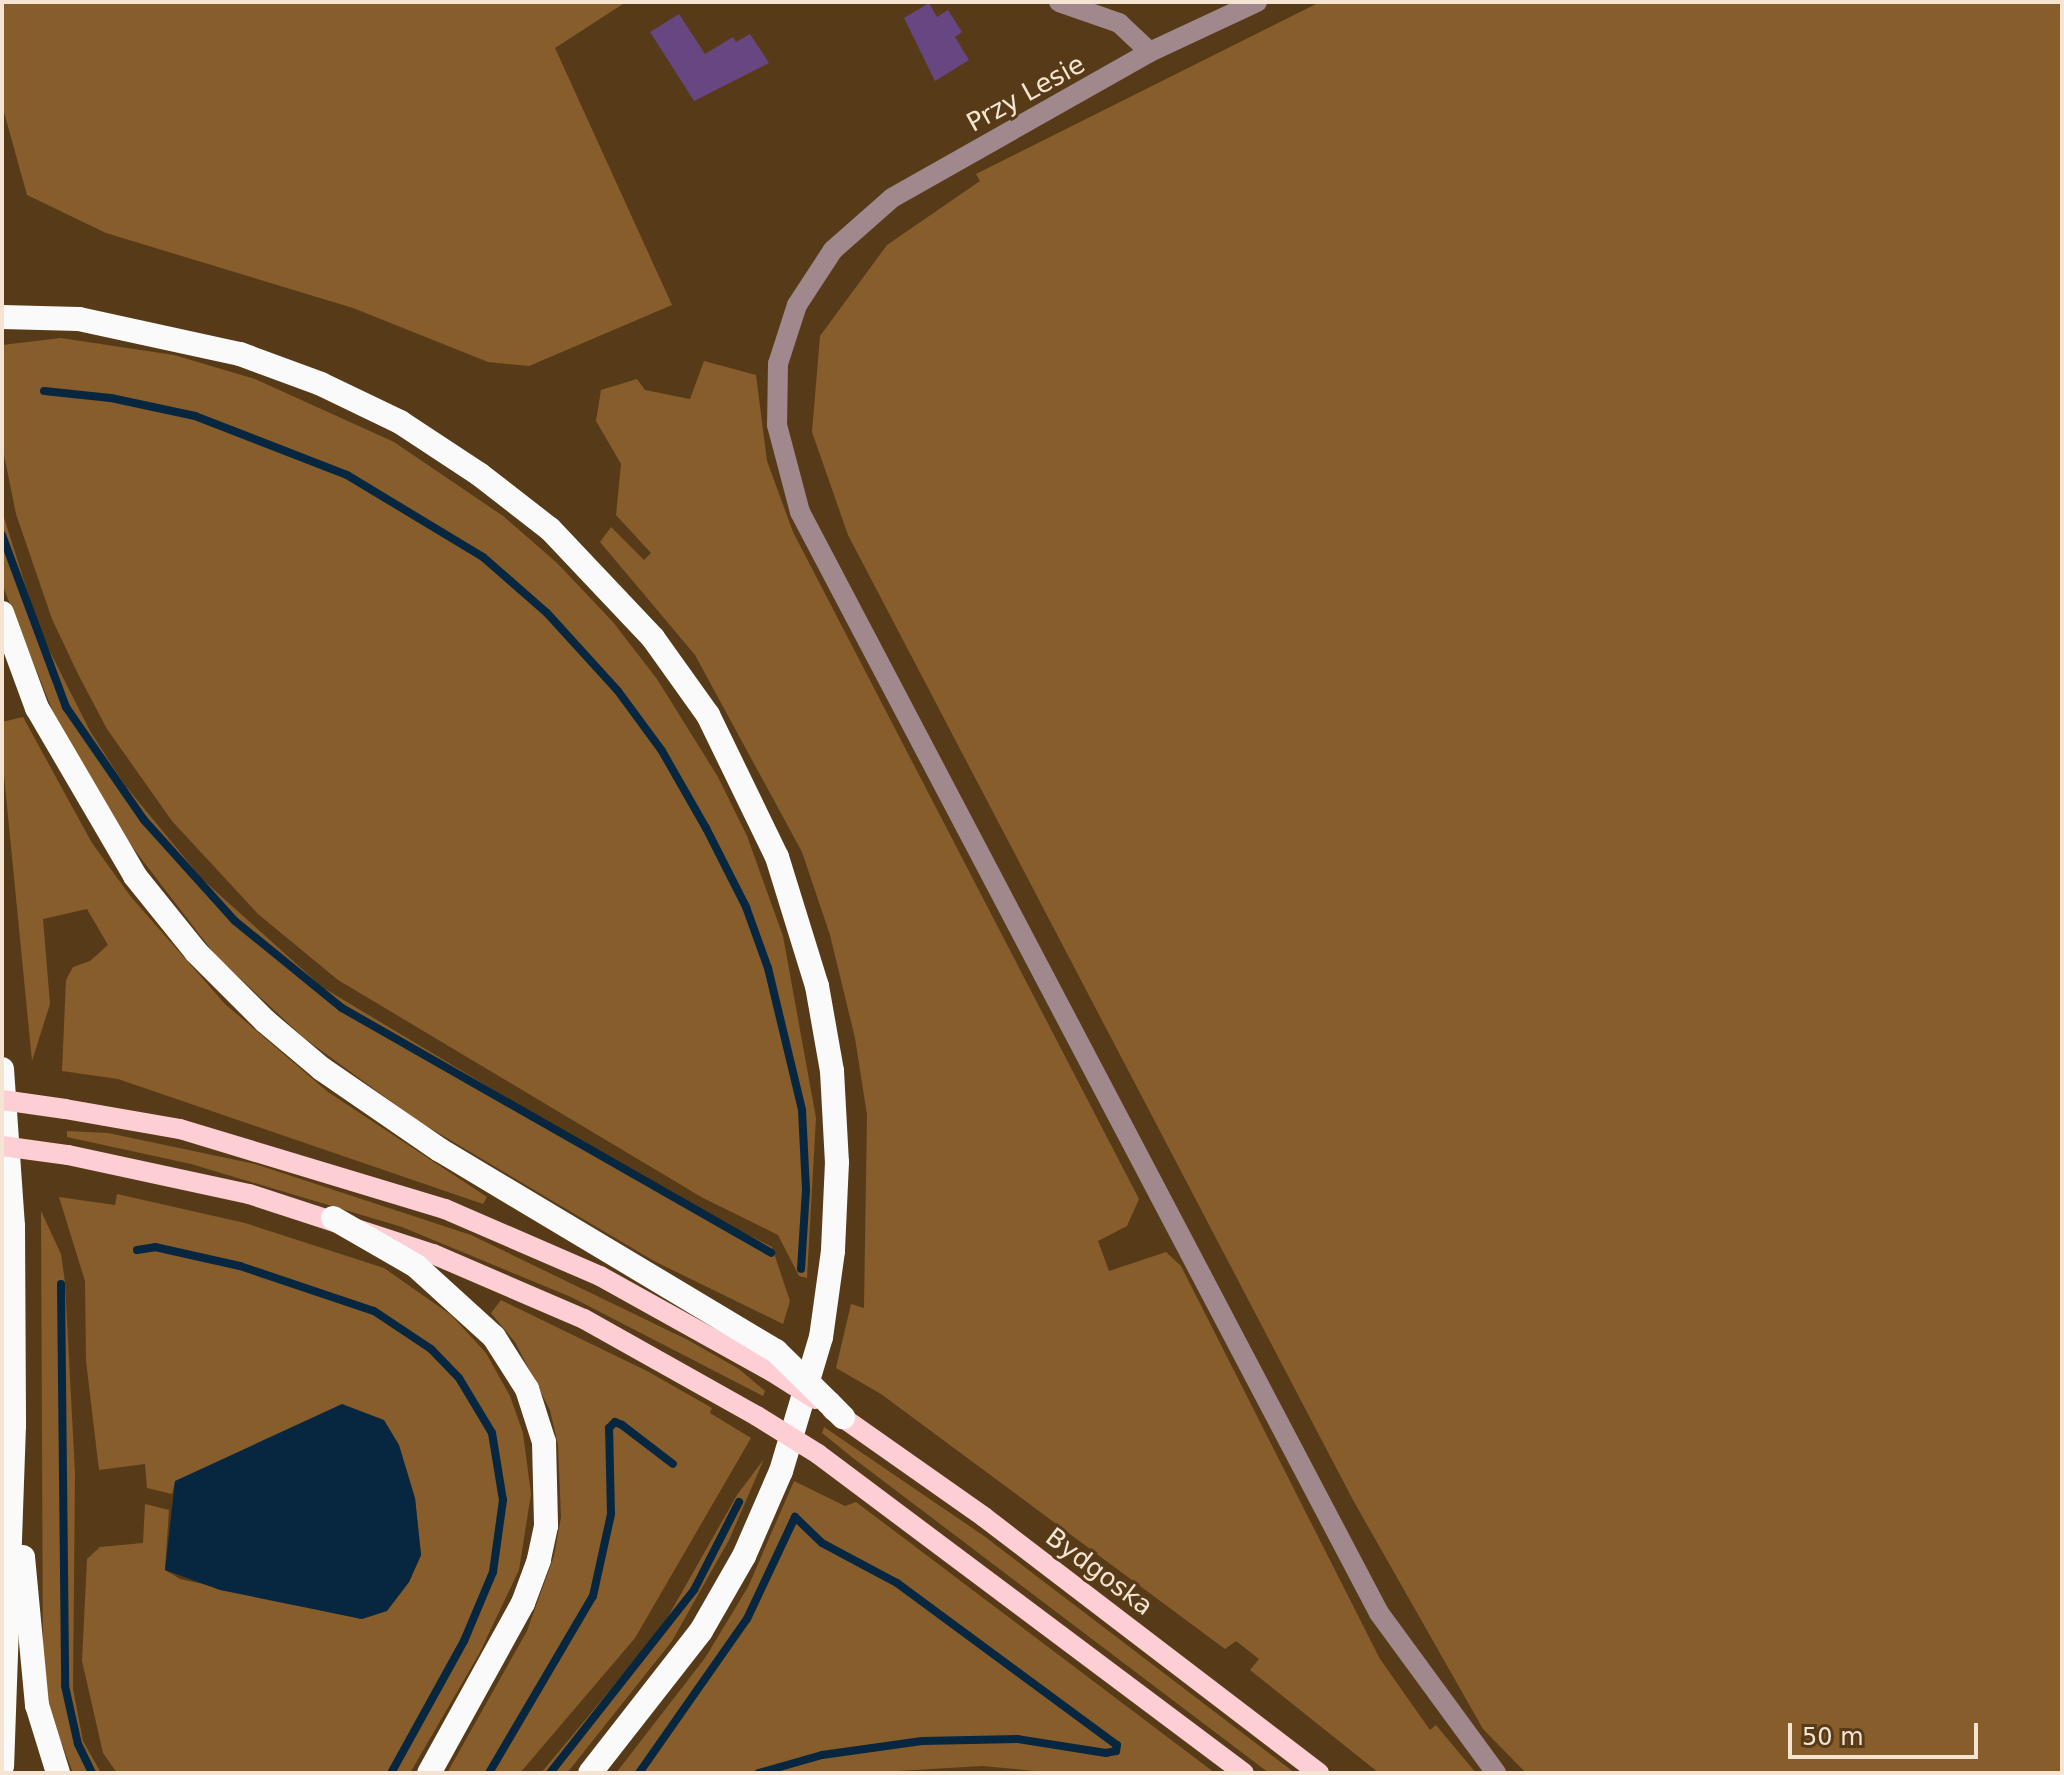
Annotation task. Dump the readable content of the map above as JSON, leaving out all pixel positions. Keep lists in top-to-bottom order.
{
  "streets": {
    "main road": ["Bydgoska"],
    "street": ["Przy Lesie"]
  },
  "scale_bar": "50 m"
}
